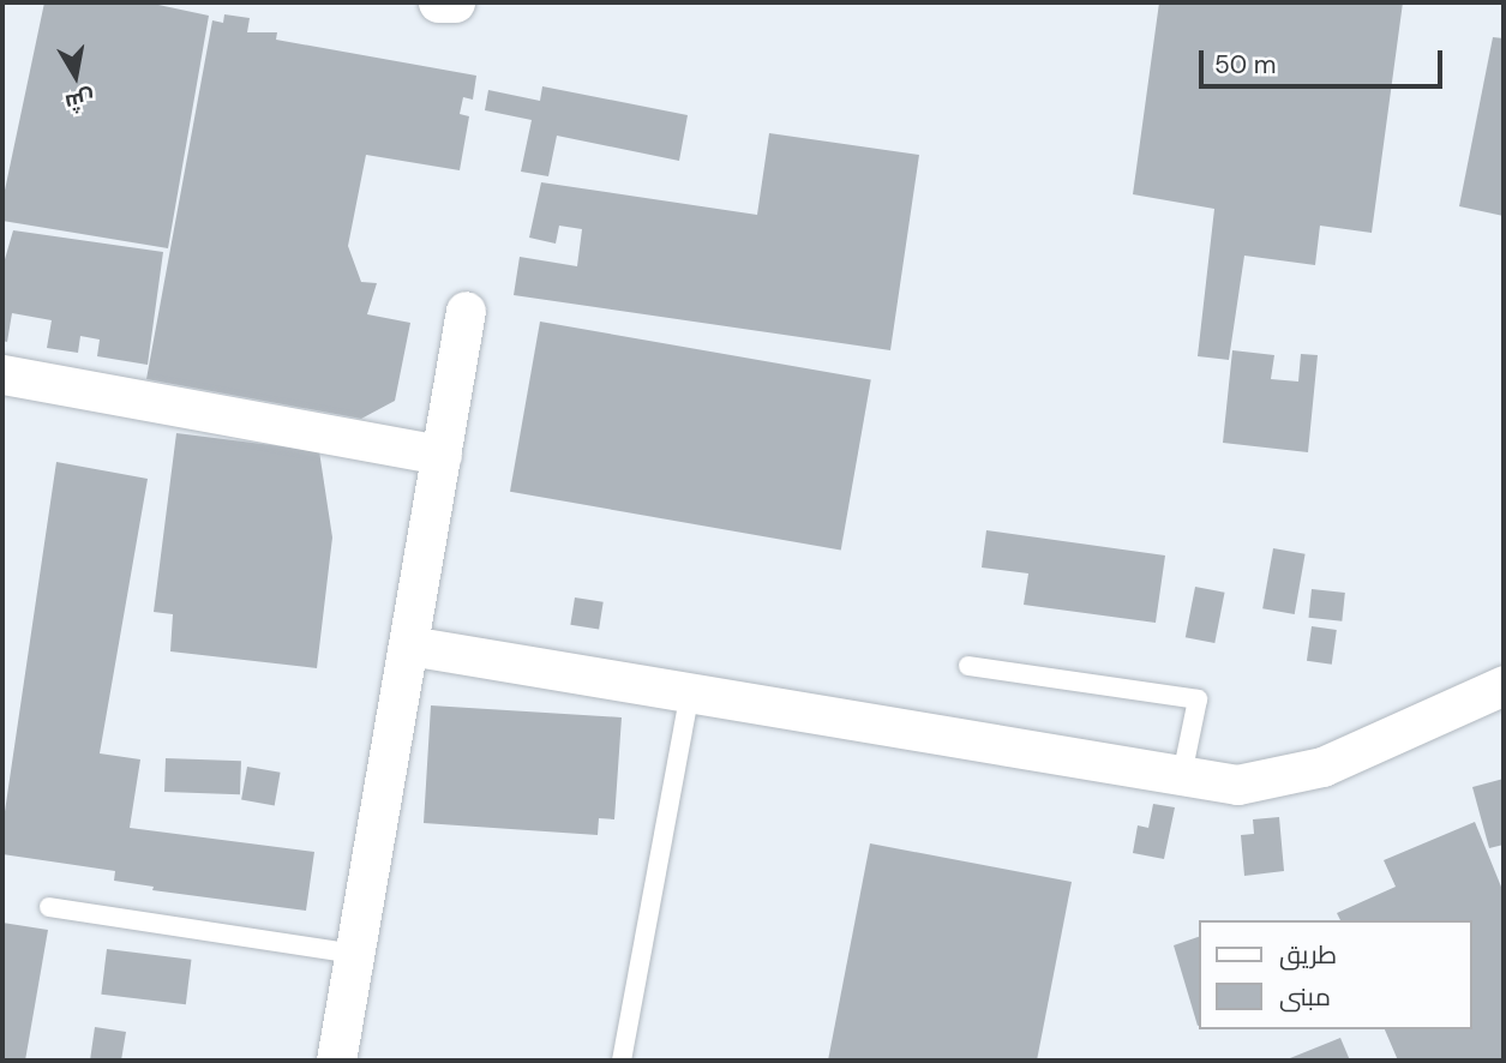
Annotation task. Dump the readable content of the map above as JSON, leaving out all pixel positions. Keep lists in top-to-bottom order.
{
  "legend": ["طريق", "مبنى"],
  "scale_bar": "50 m",
  "north": "bottom"
}
